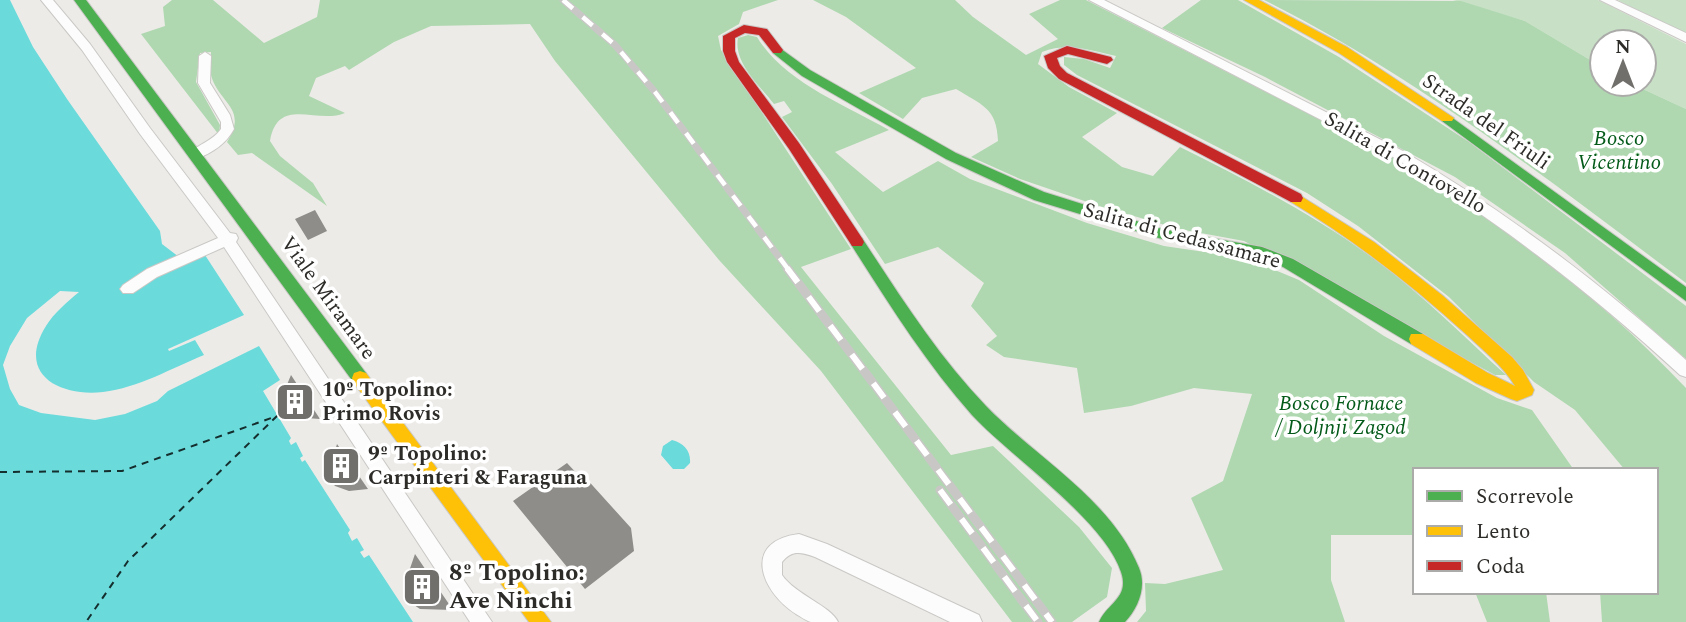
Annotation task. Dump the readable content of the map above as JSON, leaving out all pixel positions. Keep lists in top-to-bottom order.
{
  "streets": {
    "street": [
      "Strada del Friuli",
      "Salita di Contovello",
      "Salita di Cedassamare",
      "Viale Miramare"
    ]
  },
  "parks": ["Bosco Vicentino", "Bosco Fornace / Doljnji Zagod"],
  "places": {
    "building": ["10º Topolino: Primo Rovis", "9º Topolino: Carpinteri & Faraguna", "8º Topolino: Ave Ninchi"]
  },
  "legend": ["Scorrevole", "Lento", "Coda"],
  "north": "top"
}
